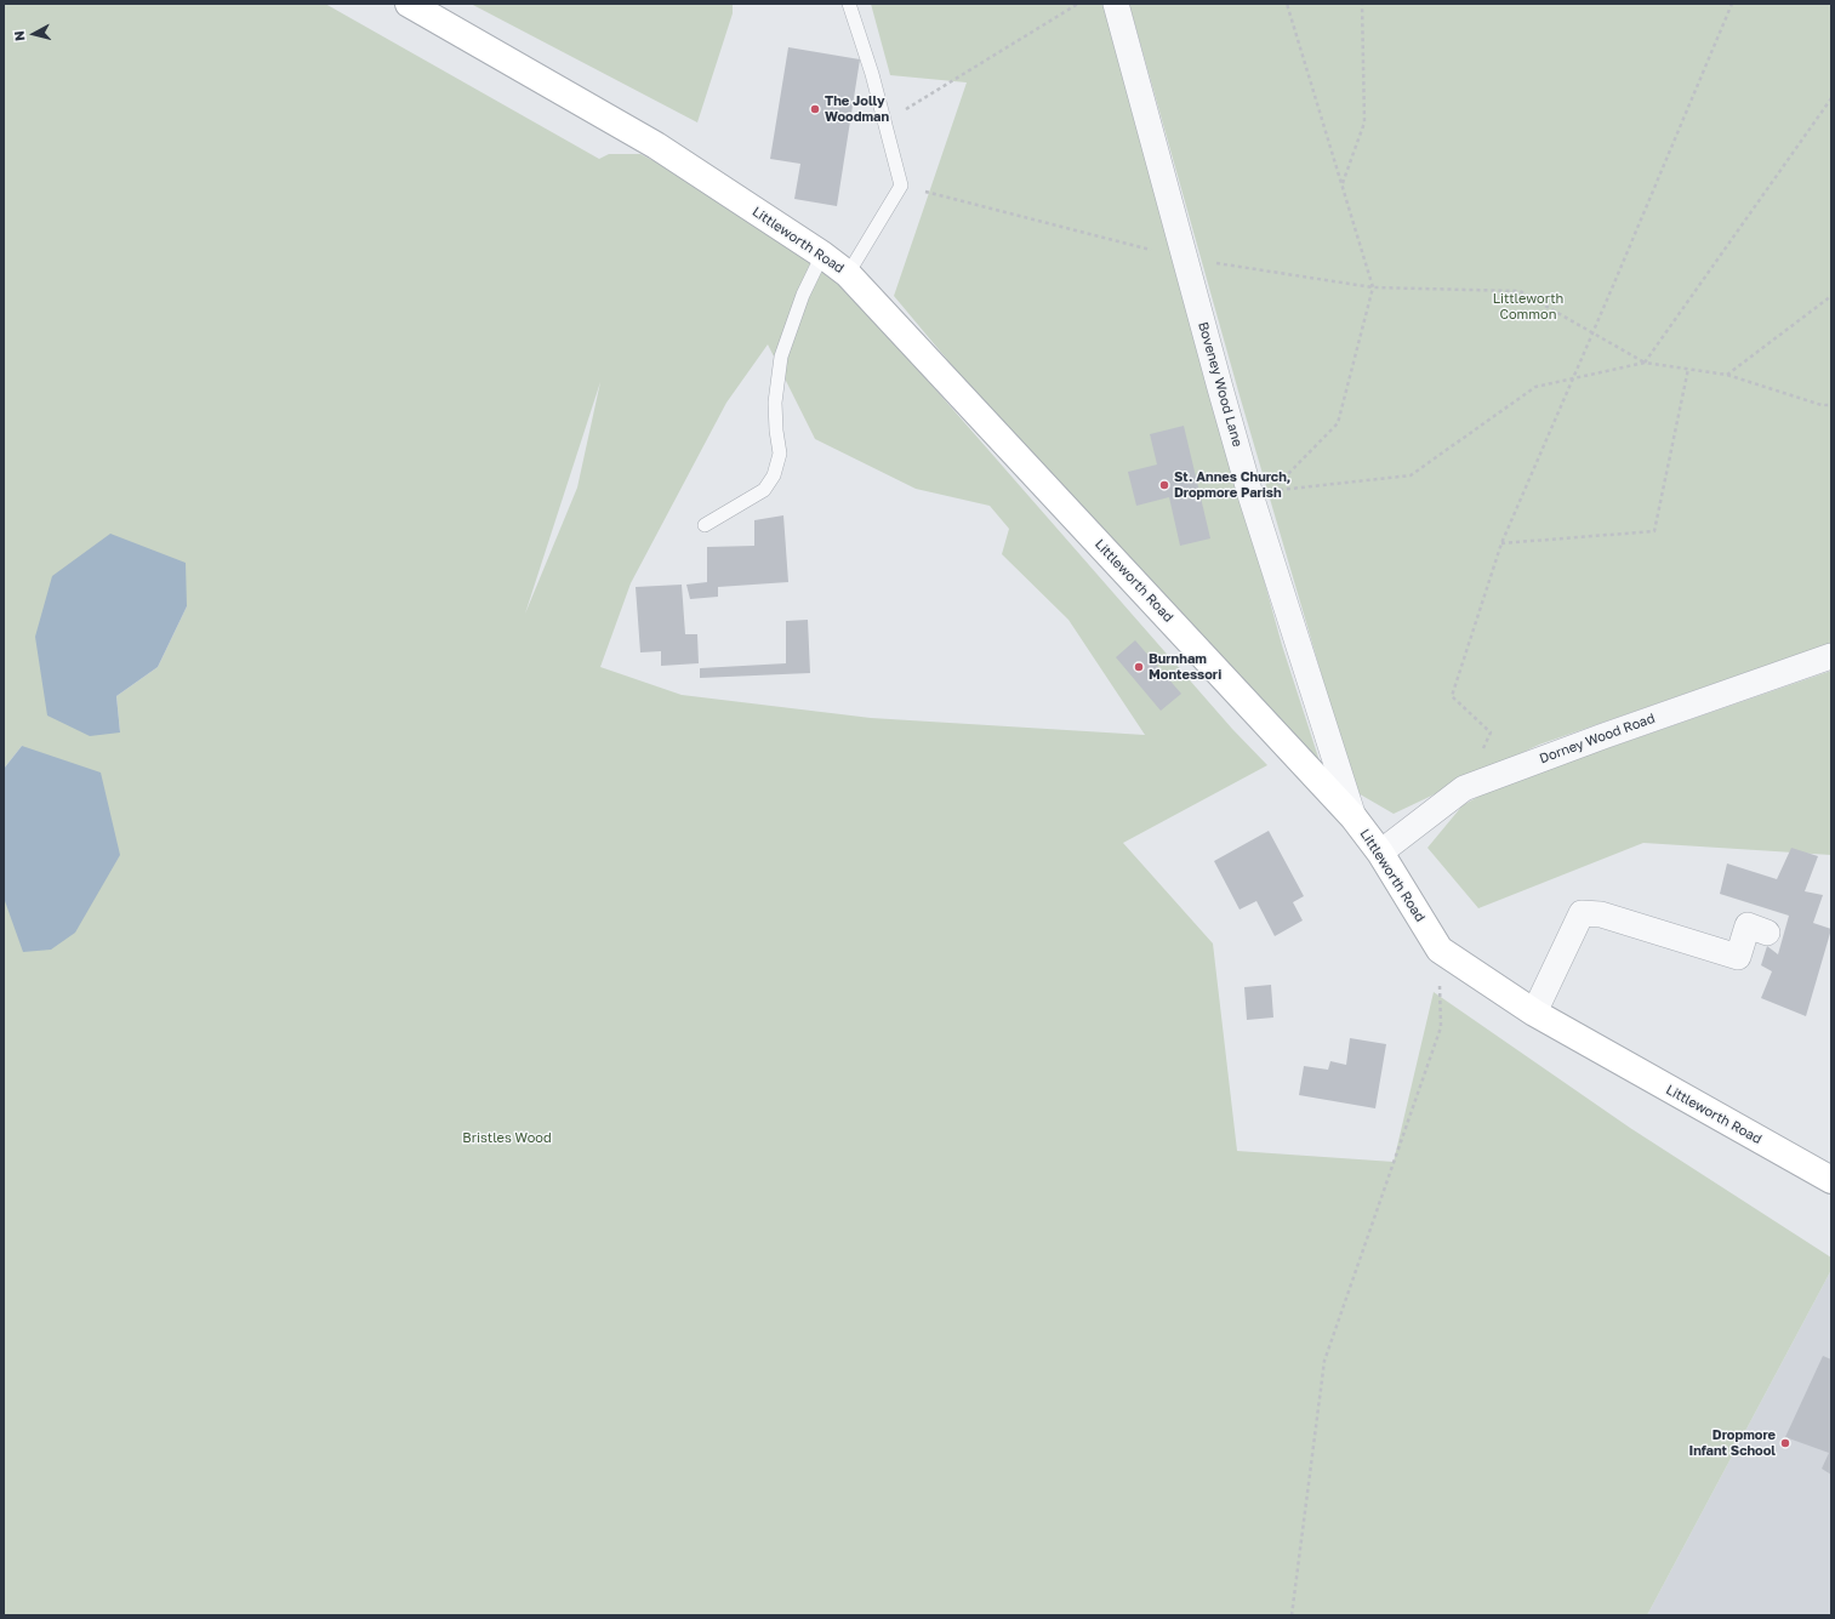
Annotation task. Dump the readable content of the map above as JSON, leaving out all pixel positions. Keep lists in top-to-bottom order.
{
  "streets": {
    "street": ["Littleworth Road", "Boveney Wood Lane", "Dorney Wood Road"]
  },
  "crossings": [
    ["Littleworth Road", "Boveney Wood Lane"],
    ["Littleworth Road", "Dorney Wood Road"]
  ],
  "parks": ["Littleworth Common", "Bristles Wood"],
  "places": [
    "The Jolly Woodman",
    "St. Annes Church, Dropmore Parish",
    "Burnham Montessori",
    "Dropmore Infant School"
  ],
  "north": "left"
}
